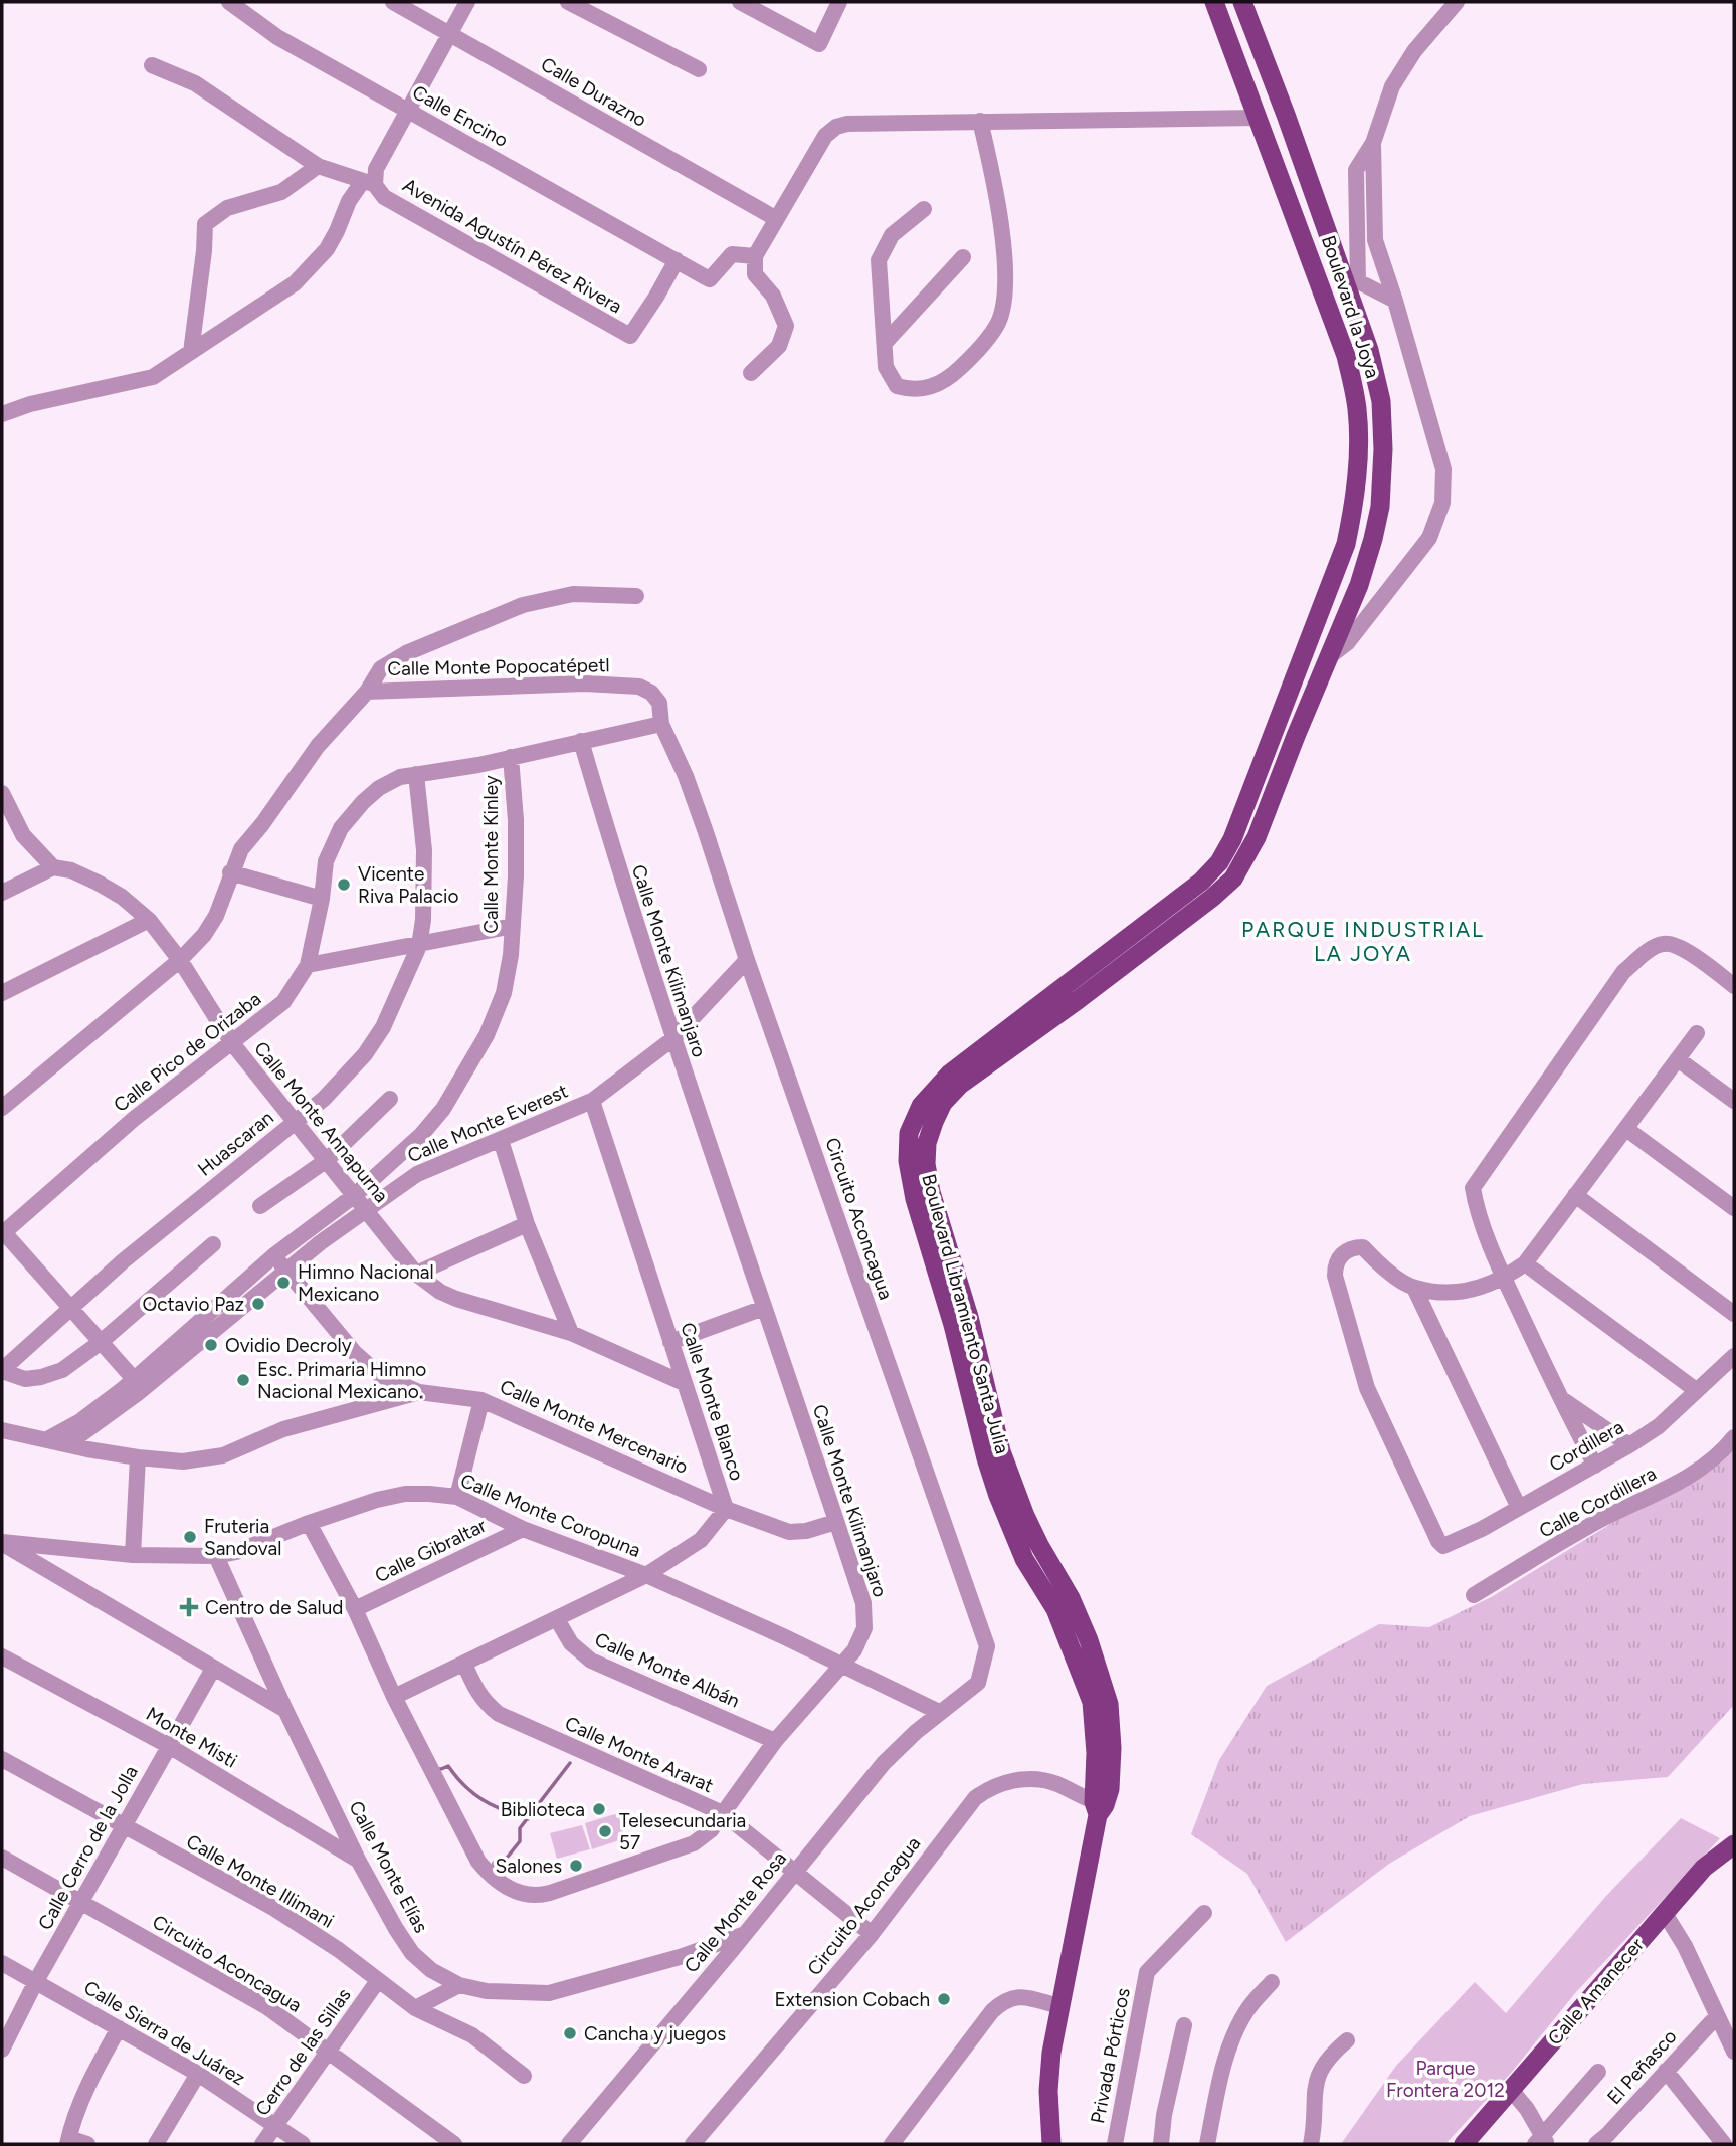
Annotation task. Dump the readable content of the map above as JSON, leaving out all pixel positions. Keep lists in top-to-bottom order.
{
  "streets": {
    "main road": ["Boulevard la Joya", "Boulevard Libramiento Santa Julia", "Calle Amanecer"],
    "street": [
      "Calle Durazno",
      "Calle Encino",
      "Avenida Agustín Pérez Rivera",
      "Calle Monte Popocatépetl",
      "Calle Monte Kinley",
      "Calle Monte Kilimanjaro",
      "Calle Pico de Orizaba",
      "Calle Monte Annapurna",
      "Calle Monte Everest",
      "Huascaran",
      "Circuito Aconcagua",
      "Calle Monte Blanco",
      "Calle Monte Mercenario",
      "Cordillera",
      "Calle Cordillera",
      "Calle Monte Coropuna",
      "Calle Gibraltar",
      "Calle Monte Albán",
      "Monte Misti",
      "Calle Monte Ararat",
      "Calle Cerro de la Jolla",
      "Calle Monte Elías",
      "Calle Monte Illimani",
      "Calle Monte Rosa",
      "Calle Sierra de Juárez",
      "Cerro de las Sillas",
      "Privada Pórticos",
      "El Peñasco"
    ]
  },
  "crossings": [
    ["Calle Durazno", "Avenida Agustín Pérez Rivera"],
    ["Calle Encino", "Avenida Agustín Pérez Rivera"],
    ["Boulevard la Joya", "Boulevard Libramiento Santa Julia"],
    ["Calle Monte Popocatépetl", "Calle Pico de Orizaba"],
    ["Calle Monte Popocatépetl", "Calle Monte Annapurna"],
    ["Calle Monte Popocatépetl", "Circuito Aconcagua"],
    ["Calle Monte Kinley", "Calle Pico de Orizaba"],
    ["Calle Monte Kinley", "Calle Monte Annapurna"],
    ["Calle Monte Kilimanjaro", "Calle Pico de Orizaba"],
    ["Calle Monte Kilimanjaro", "Calle Monte Everest"],
    ["Calle Monte Kilimanjaro", "Calle Monte Blanco"],
    ["Calle Monte Kilimanjaro", "Calle Monte Mercenario"],
    ["Calle Monte Kilimanjaro", "Calle Monte Coropuna"],
    ["Calle Monte Kilimanjaro", "Calle Gibraltar"],
    ["Calle Monte Kilimanjaro", "Calle Monte Albán"],
    ["Calle Monte Kilimanjaro", "Calle Monte Ararat"],
    ["Calle Pico de Orizaba", "Calle Monte Annapurna"],
    ["Calle Pico de Orizaba", "Huascaran"],
    ["Calle Pico de Orizaba", "Circuito Aconcagua"],
    ["Calle Monte Annapurna", "Calle Monte Everest"],
    ["Calle Monte Annapurna", "Huascaran"],
    ["Calle Monte Annapurna", "Calle Monte Blanco"],
    ["Calle Monte Everest", "Circuito Aconcagua"],
    ["Calle Monte Everest", "Calle Monte Blanco"],
    ["Calle Monte Everest", "Calle Monte Mercenario"],
    ["Circuito Aconcagua", "Boulevard Libramiento Santa Julia"],
    ["Circuito Aconcagua", "Calle Monte Coropuna"],
    ["Circuito Aconcagua", "Calle Monte Ararat"],
    ["Circuito Aconcagua", "Calle Cerro de la Jolla"],
    ["Circuito Aconcagua", "Calle Monte Rosa"],
    ["Circuito Aconcagua", "Cerro de las Sillas"],
    ["Calle Monte Blanco", "Calle Monte Mercenario"],
    ["Calle Monte Blanco", "Calle Monte Coropuna"],
    ["Calle Monte Blanco", "Calle Monte Albán"],
    ["Calle Monte Blanco", "Calle Monte Ararat"],
    ["Calle Monte Coropuna", "Calle Gibraltar"],
    ["Calle Monte Coropuna", "Calle Monte Elías"],
    ["Calle Monte Coropuna", "Calle Monte Rosa"],
    ["Monte Misti", "Calle Cerro de la Jolla"],
    ["Monte Misti", "Calle Monte Elías"],
    ["Calle Monte Ararat", "Calle Monte Rosa"],
    ["Calle Cerro de la Jolla", "Calle Monte Illimani"],
    ["Calle Cerro de la Jolla", "Calle Sierra de Juárez"],
    ["Calle Monte Elías", "Calle Monte Rosa"],
    ["Calle Monte Illimani", "Cerro de las Sillas"],
    ["Calle Sierra de Juárez", "Cerro de las Sillas"]
  ],
  "districts": ["PARQUE INDUSTRIAL LA JOYA"],
  "parks": ["Parque Frontera 2012"],
  "places": {
    "other": [
      "Vicente Riva Palacio",
      "Himno Nacional Mexicano",
      "Octavio Paz",
      "Ovidio Decroly",
      "Esc. Primaria Himno Nacional Mexicano.",
      "Fruteria Sandoval",
      "Biblioteca",
      "Telesecundaria 57",
      "Salones",
      "Extension Cobach",
      "Cancha y juegos"
    ],
    "health": ["Centro de Salud"]
  }
}
